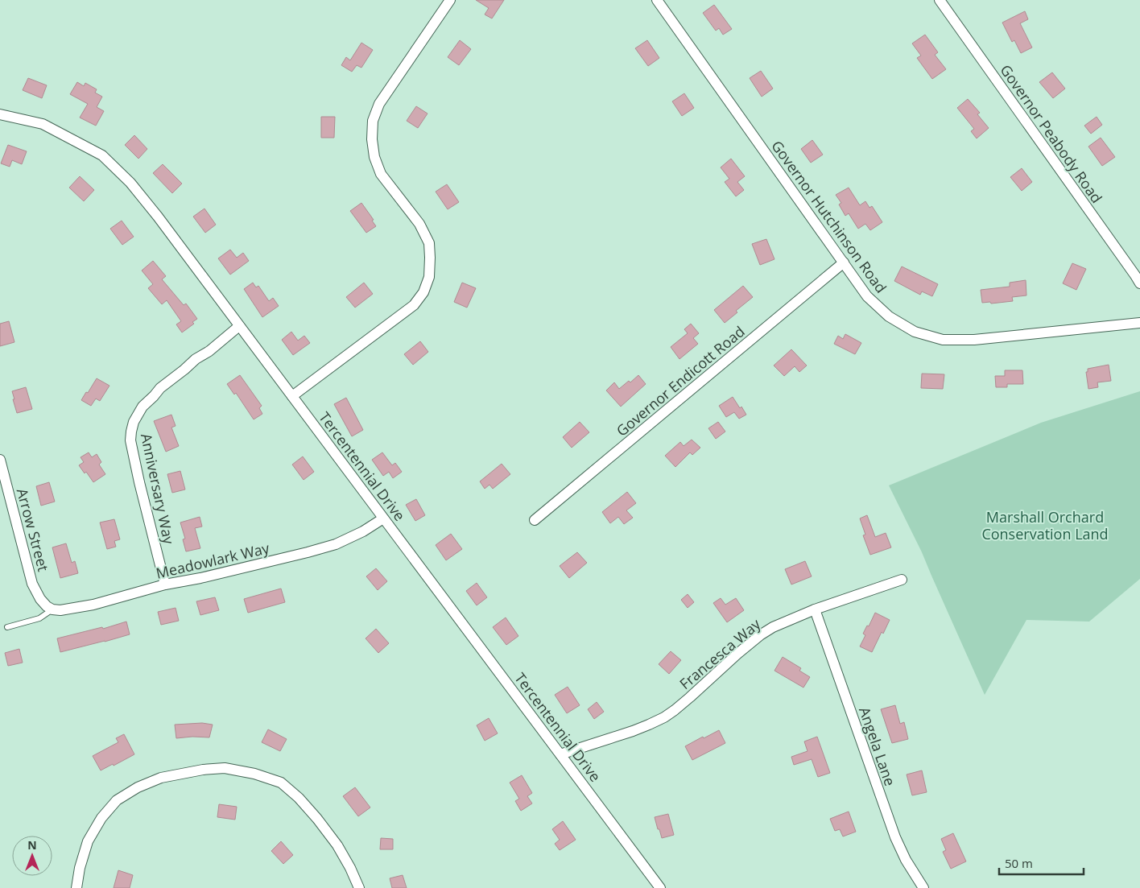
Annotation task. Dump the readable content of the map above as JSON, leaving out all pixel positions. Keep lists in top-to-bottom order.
{
  "streets": {
    "street": [
      "Governor Peabody Road",
      "Governor Hutchinson Road",
      "Governor Endicott Road",
      "Tercentennial Drive",
      "Anniversary Way",
      "Arrow Street",
      "Meadowlark Way",
      "Francesca Way",
      "Angela Lane"
    ]
  },
  "crossings": [
    ["Governor Hutchinson Road", "Governor Endicott Road"],
    ["Tercentennial Drive", "Anniversary Way"],
    ["Tercentennial Drive", "Meadowlark Way"],
    ["Tercentennial Drive", "Francesca Way"],
    ["Anniversary Way", "Meadowlark Way"],
    ["Arrow Street", "Meadowlark Way"],
    ["Francesca Way", "Angela Lane"]
  ],
  "parks": ["Marshall Orchard Conservation Land"],
  "scale_bar": "50 m",
  "north": "top"
}
